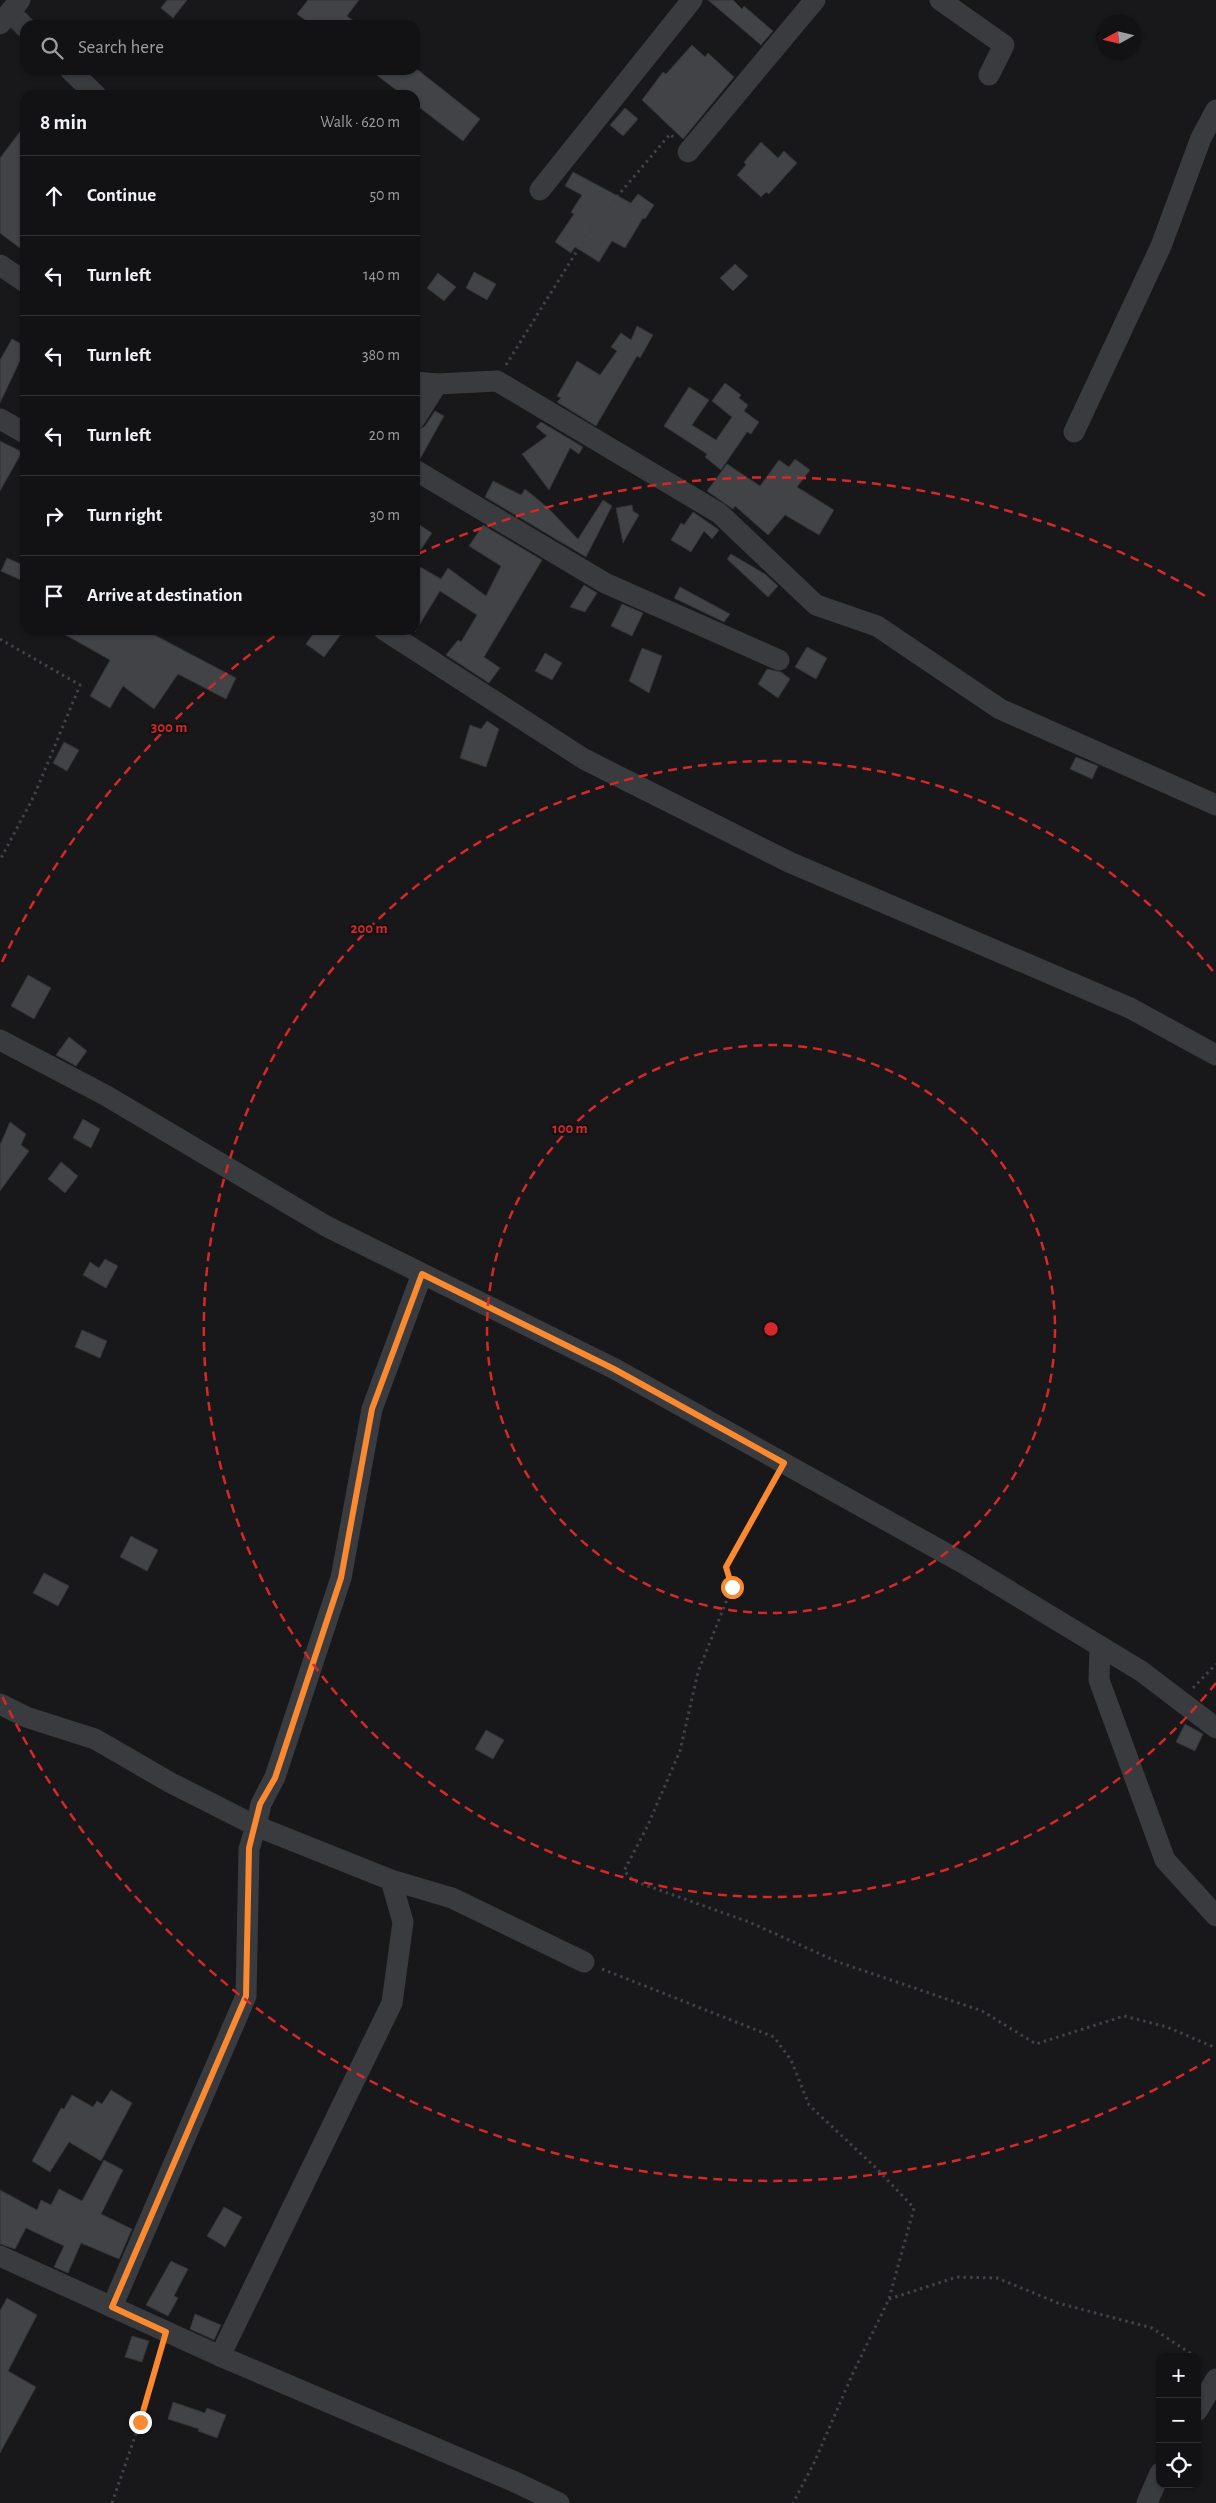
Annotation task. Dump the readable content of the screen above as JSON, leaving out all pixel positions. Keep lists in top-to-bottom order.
{
  "north": "left",
  "page": {
    "search": "Search here",
    "heading": ["8 min", "Walk · 620 m"],
    "list": [
      ["Continue", "50 m"],
      ["Turn left", "140 m"],
      ["Turn left", "380 m"],
      ["Turn left", "20 m"],
      ["Turn right", "30 m"],
      "Arrive at destination"
    ],
    "map_buttons": ["+", "−"]
  },
  "rings": ["300 m", "200 m", "100 m"]
}
